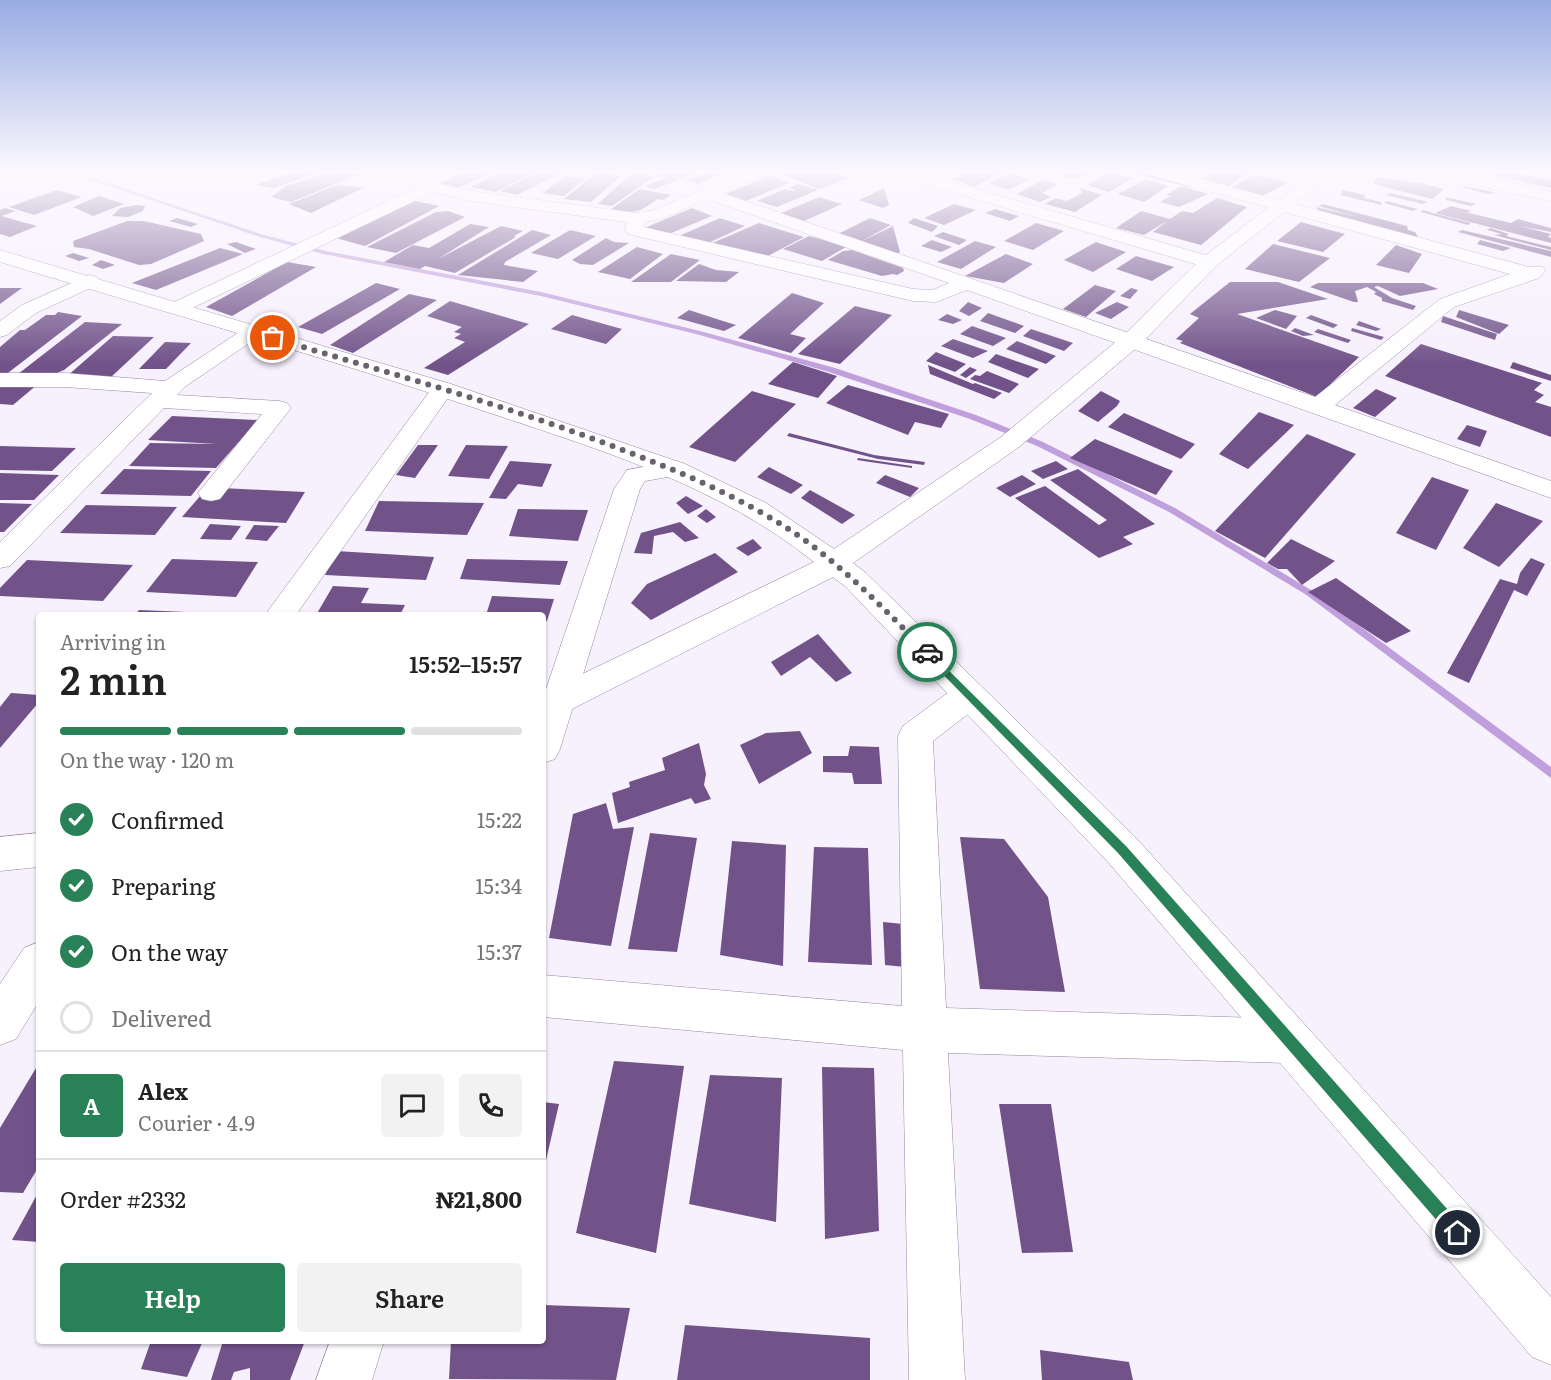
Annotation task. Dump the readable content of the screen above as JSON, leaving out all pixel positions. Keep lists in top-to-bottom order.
{
  "page": {
    "heading": ["2 min", "Arriving in", "15:52–15:57"],
    "panel": [
      "Alex",
      "Courier · 4.9",
      "Order #2332",
      "₦21,800"
    ],
    "bar": "On the way · 120 m",
    "list": [
      ["Confirmed", "15:22"],
      ["Preparing", "15:34"],
      ["On the way", "15:37"],
      "Delivered"
    ],
    "round": "A",
    "buttons": ["Help", "Share"]
  }
}
